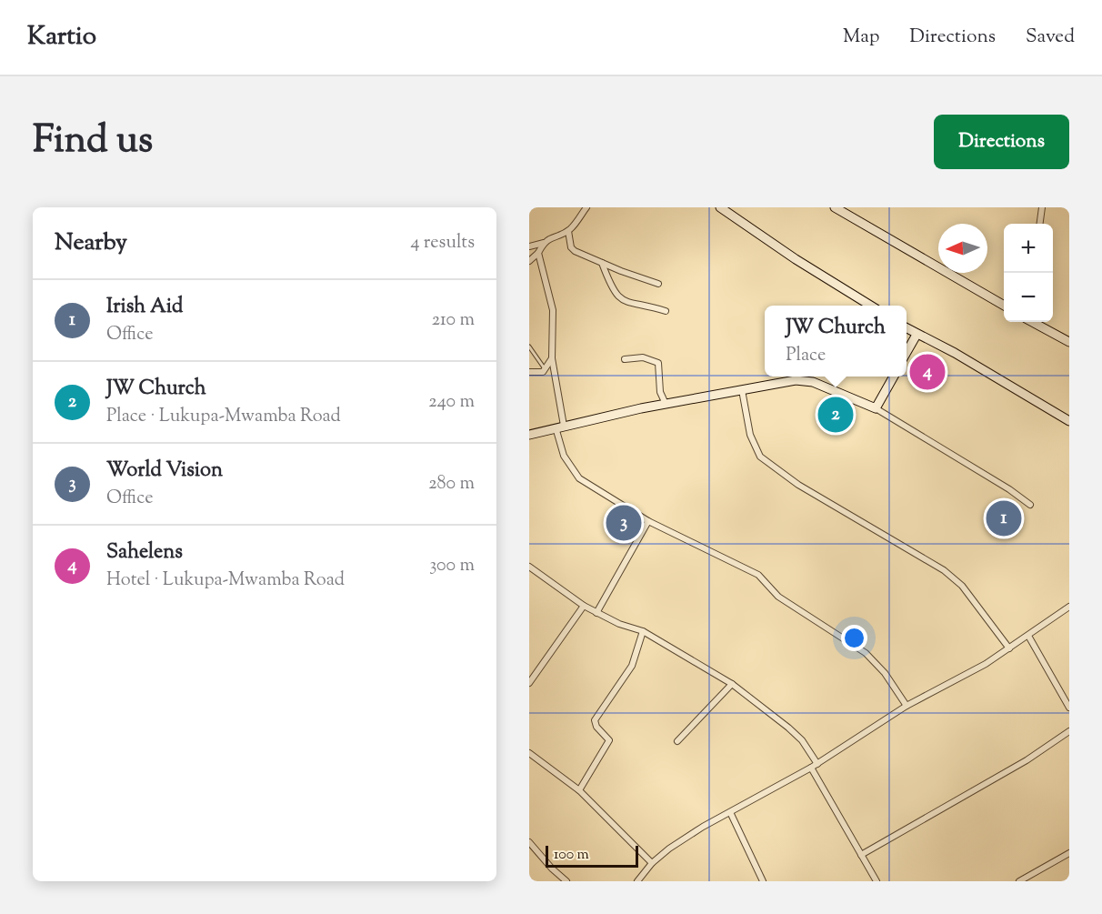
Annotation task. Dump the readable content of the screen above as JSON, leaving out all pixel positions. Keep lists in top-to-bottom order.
{
  "scale_bar": "100 m",
  "north": "left",
  "page": {
    "header": "Kartio",
    "nav": ["Map", "Directions", "Saved"],
    "title": "Find us",
    "buttons": "Directions",
    "heading": ["Nearby", "4 results"],
    "map_buttons": ["+", "−"],
    "list": [
      {
        "mark": "1",
        "name": "Irish Aid",
        "note": "Office",
        "value": "210 m"
      },
      {
        "mark": "2",
        "name": "JW Church",
        "note": "Place · Lukupa-Mwamba Road",
        "value": "240 m"
      },
      {
        "mark": "3",
        "name": "World Vision",
        "note": "Office",
        "value": "280 m"
      },
      {
        "mark": "4",
        "name": "Sahelens",
        "note": "Hotel · Lukupa-Mwamba Road",
        "value": "300 m"
      }
    ],
    "popup": ["JW Church", "Place"],
    "pins": [
      "4",
      "2",
      "1",
      "3"
    ],
    "scale": "100 m"
  }
}
